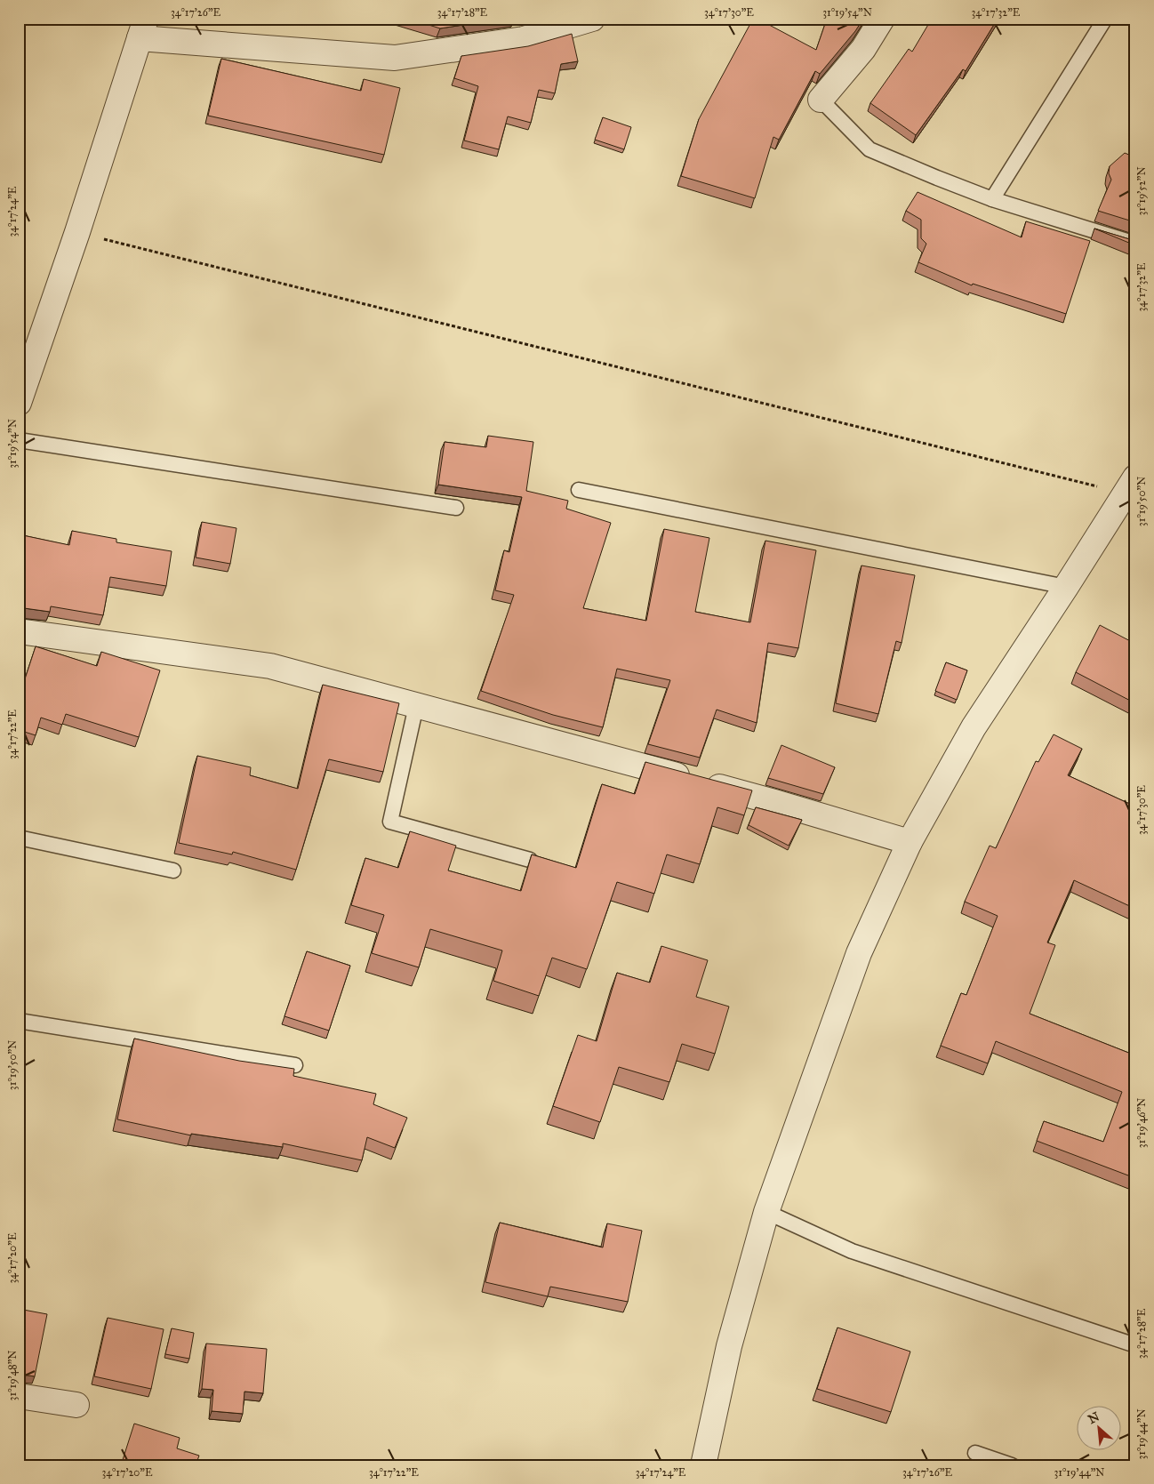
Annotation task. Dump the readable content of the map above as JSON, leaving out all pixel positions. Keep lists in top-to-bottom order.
{
  "north": "top left",
  "coordinates": [
    "34°17'26\"E",
    "34°17'28\"E",
    "34°17'30\"E",
    "31°19'54\"N",
    "34°17'32\"E",
    "31°19'52\"N",
    "34°17'24\"E",
    "31°19'50\"N",
    "34°17'22\"E",
    "31°19'46\"N",
    "34°17'20\"E",
    "31°19'48\"N",
    "31°19'44\"N"
  ]
}
